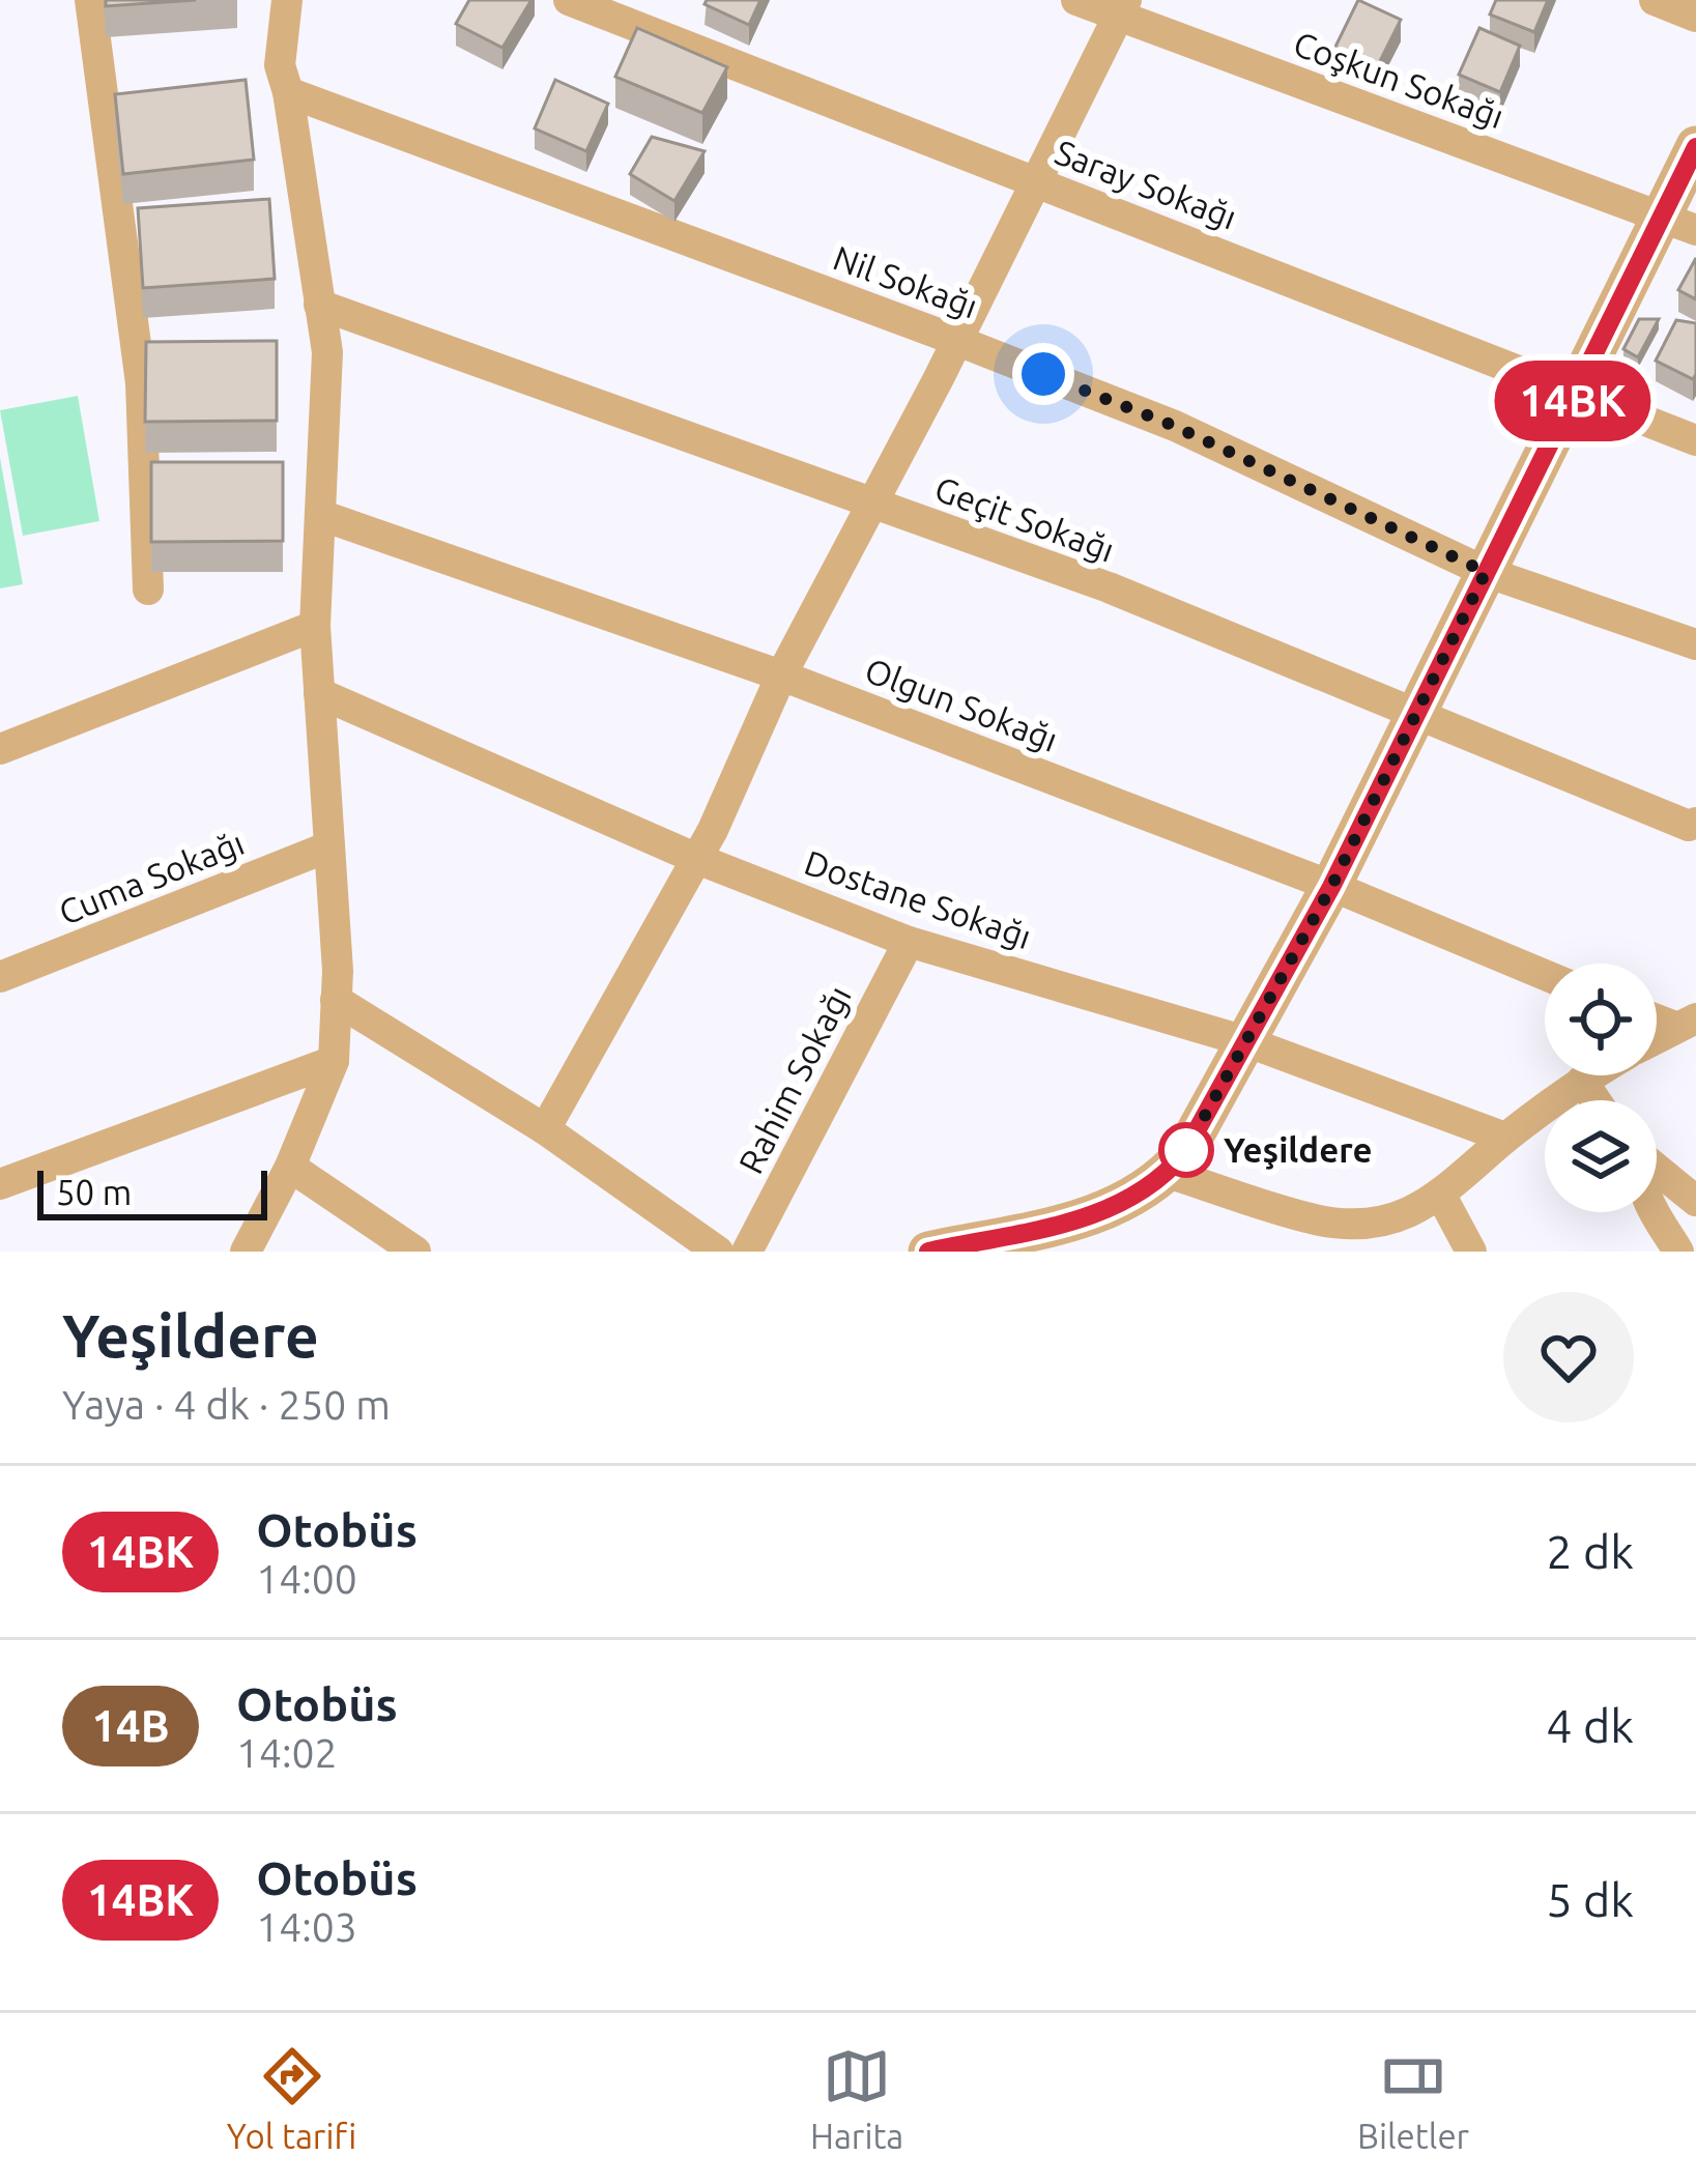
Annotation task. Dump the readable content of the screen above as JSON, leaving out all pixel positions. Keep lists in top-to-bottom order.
{
  "streets": {
    "street": [
      "Coşkun Sokağı",
      "Saray Sokağı",
      "Nil Sokağı",
      "Geçit Sokağı",
      "Olgun Sokağı",
      "Cuma Sokağı",
      "Dostane Sokağı",
      "Rahim Sokağı"
    ]
  },
  "crossings": [
    ["Dostane Sokağı", "Rahim Sokağı"]
  ],
  "places": ["Yeşildere"],
  "lines": ["bus line 14BK"],
  "scale_bar": "50 m",
  "page": {
    "on_map": "14BK",
    "scale": "50 m",
    "heading": ["Yeşildere", "Yaya · 4 dk · 250 m"],
    "list": [
      {
        "mark": "14BK",
        "name": "Otobüs",
        "note": "14:00",
        "value": "2 dk"
      },
      {
        "mark": "14B",
        "name": "Otobüs",
        "note": "14:02",
        "value": "4 dk"
      },
      {
        "mark": "14BK",
        "name": "Otobüs",
        "note": "14:03",
        "value": "5 dk"
      }
    ],
    "tabs": ["Yol tarifi", "Harita", "Biletler"]
  }
}
